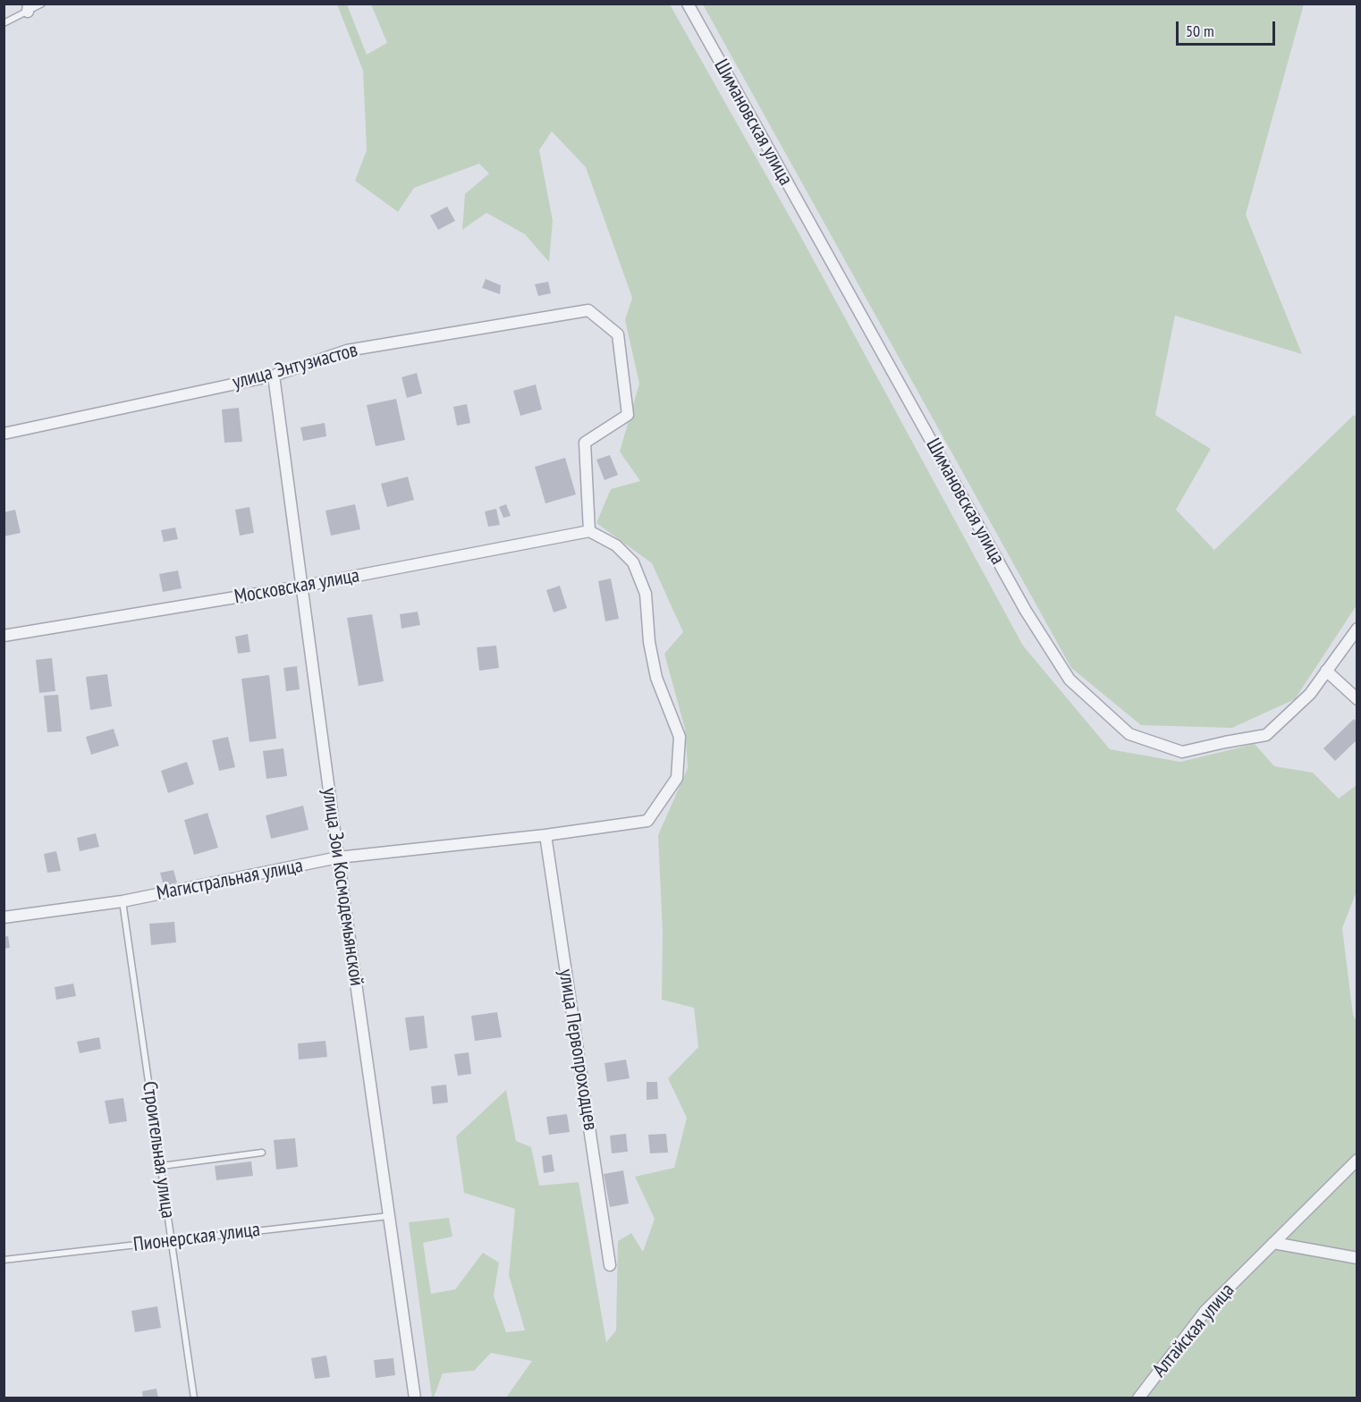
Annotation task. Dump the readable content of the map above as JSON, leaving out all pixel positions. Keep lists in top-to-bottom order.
{
  "streets": {
    "street": [
      "Шимановская улица",
      "улица Энтузиастов",
      "Московская улица",
      "Магистральная улица",
      "улица Зои Космодемьянской",
      "улица Первопроходцев",
      "Алтайская улица"
    ],
    "lane": ["Строительная улица", "Пионерская улица"]
  },
  "crossings": [
    ["улица Энтузиастов", "Московская улица"],
    ["улица Энтузиастов", "Магистральная улица"],
    ["улица Энтузиастов", "улица Зои Космодемьянской"],
    ["Московская улица", "Магистральная улица"],
    ["Московская улица", "улица Зои Космодемьянской"],
    ["Магистральная улица", "улица Зои Космодемьянской"],
    ["Магистральная улица", "улица Первопроходцев"],
    ["Магистральная улица", "Строительная улица"],
    ["улица Зои Космодемьянской", "Пионерская улица"],
    ["Строительная улица", "Пионерская улица"]
  ],
  "scale_bar": "50 m"
}
